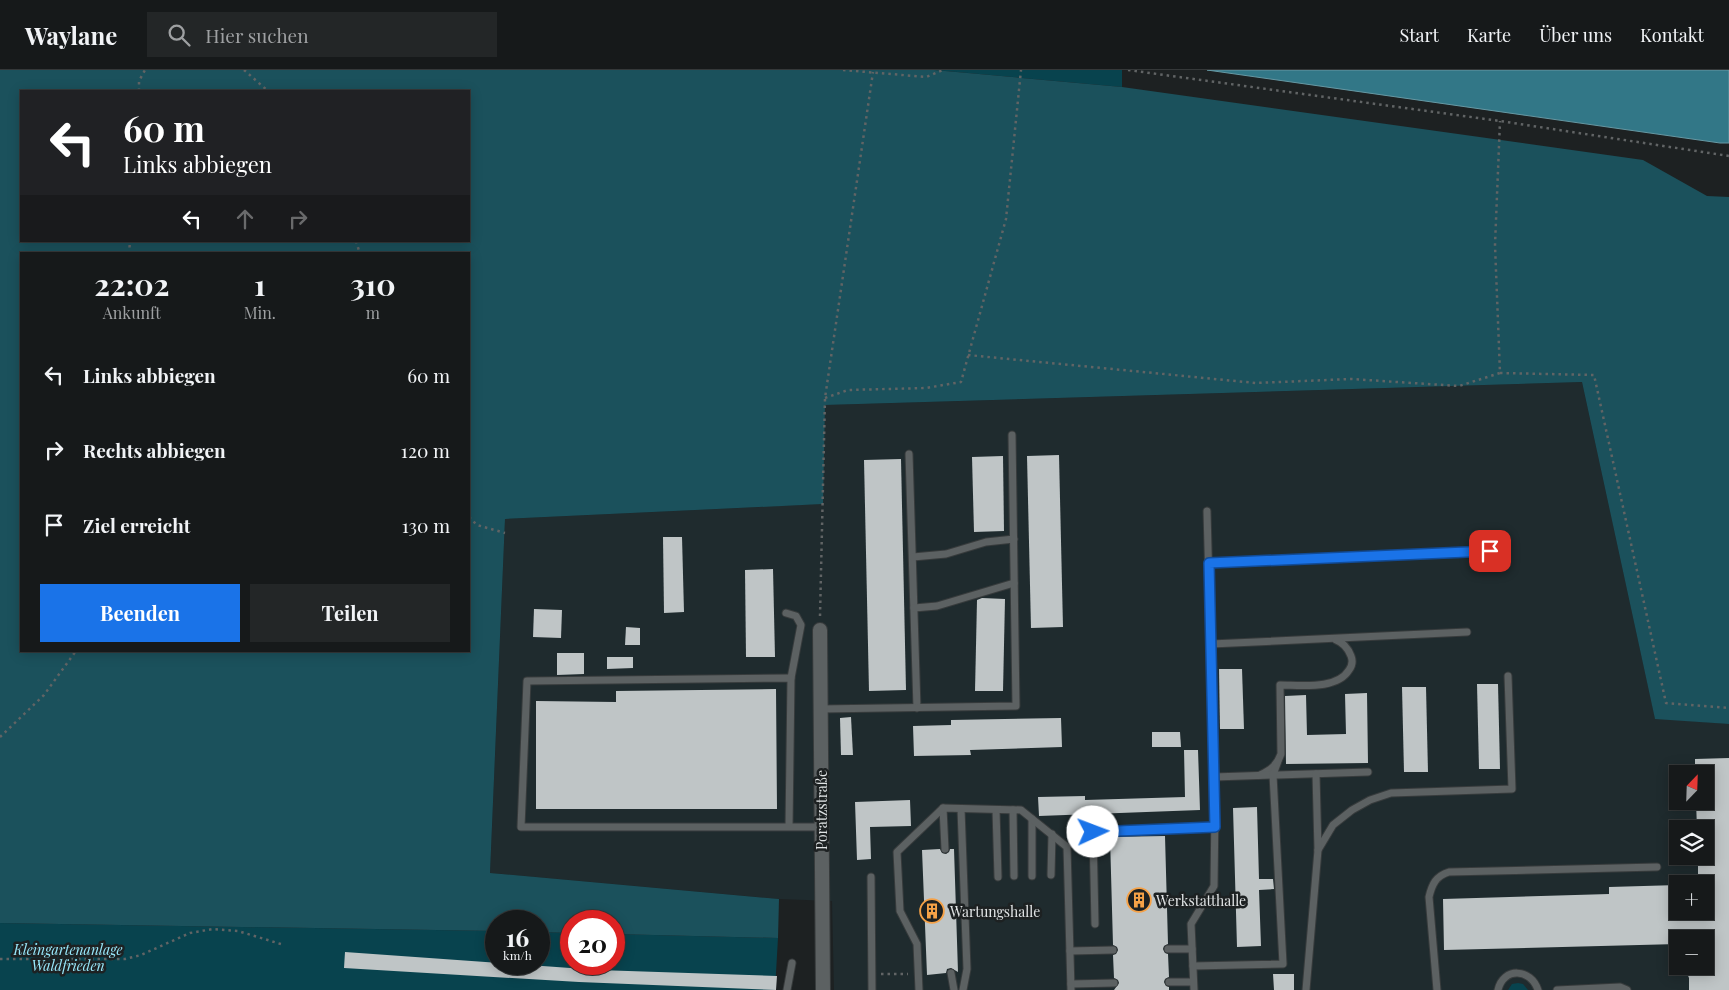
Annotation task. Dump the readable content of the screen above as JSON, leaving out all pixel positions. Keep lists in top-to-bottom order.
{
  "streets": {
    "street": ["Poratzstraße"]
  },
  "parks": ["Kleingartenanlage Waldfrieden"],
  "places": {
    "building": ["Werkstatthalle", "Wartungshalle"]
  },
  "north": "top right",
  "page": {
    "header": "Waylane",
    "search": "Hier suchen",
    "nav": [
      "Start",
      "Karte",
      "Über uns",
      "Kontakt"
    ],
    "turn": ["60 m", "Links abbiegen"],
    "eta": [
      "22:02",
      "Ankunft",
      "1",
      "Min.",
      "310",
      "m"
    ],
    "list": [
      {
        "name": "Links abbiegen",
        "value": "60 m"
      },
      {
        "name": "Rechts abbiegen",
        "value": "120 m"
      },
      {
        "name": "Ziel erreicht",
        "value": "130 m"
      }
    ],
    "buttons": ["Beenden", "Teilen"],
    "map_buttons": ["+", "−"],
    "speed": "16 km/h",
    "limit": "20"
  }
}
